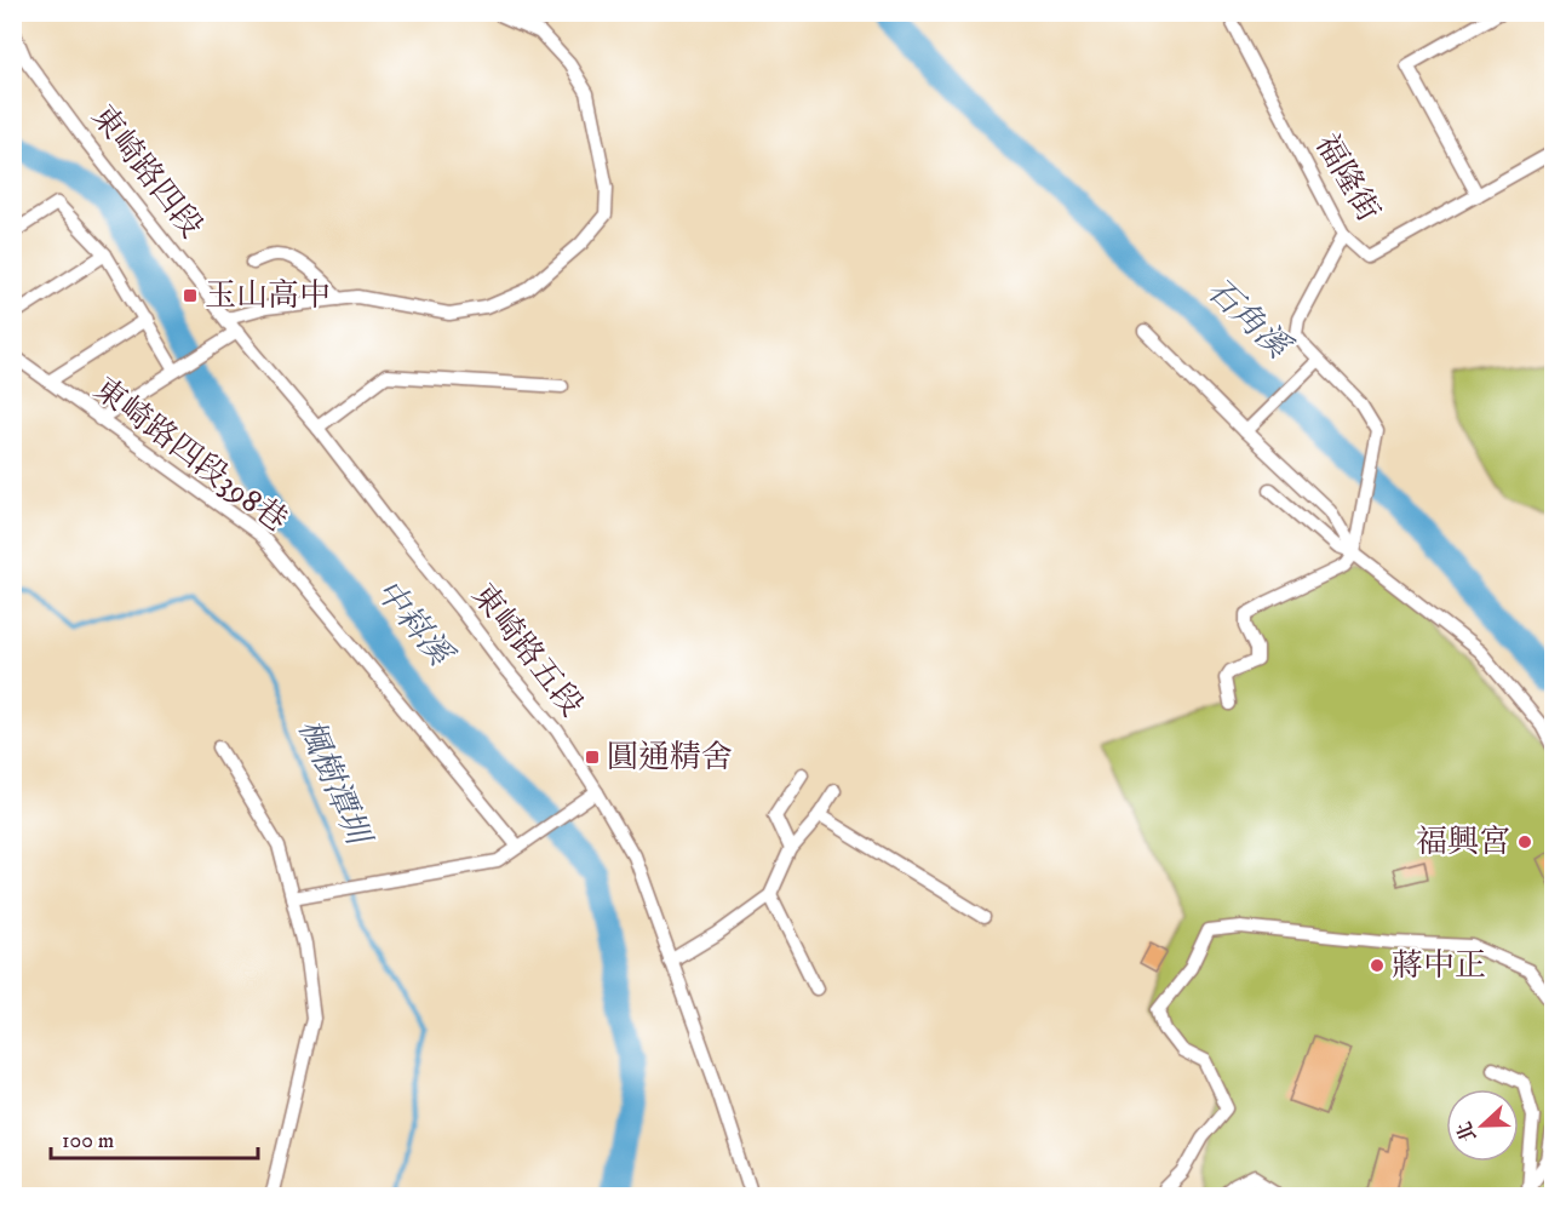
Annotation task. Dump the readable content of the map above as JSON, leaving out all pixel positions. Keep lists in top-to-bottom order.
{
  "streets": {
    "street": [
      "東崎路四段",
      "福隆街",
      "東崎路四段398巷",
      "東崎路五段"
    ]
  },
  "crossings": [
    ["東崎路四段", "東崎路五段"]
  ],
  "water": ["石角溪", "中嵙溪", "楓樹潭圳"],
  "places": {
    "transit": ["玉山高中", "圓通精舍"],
    "other": ["福興宮", "蔣中正"]
  },
  "scale_bar": "100 m",
  "north": "left"
}
